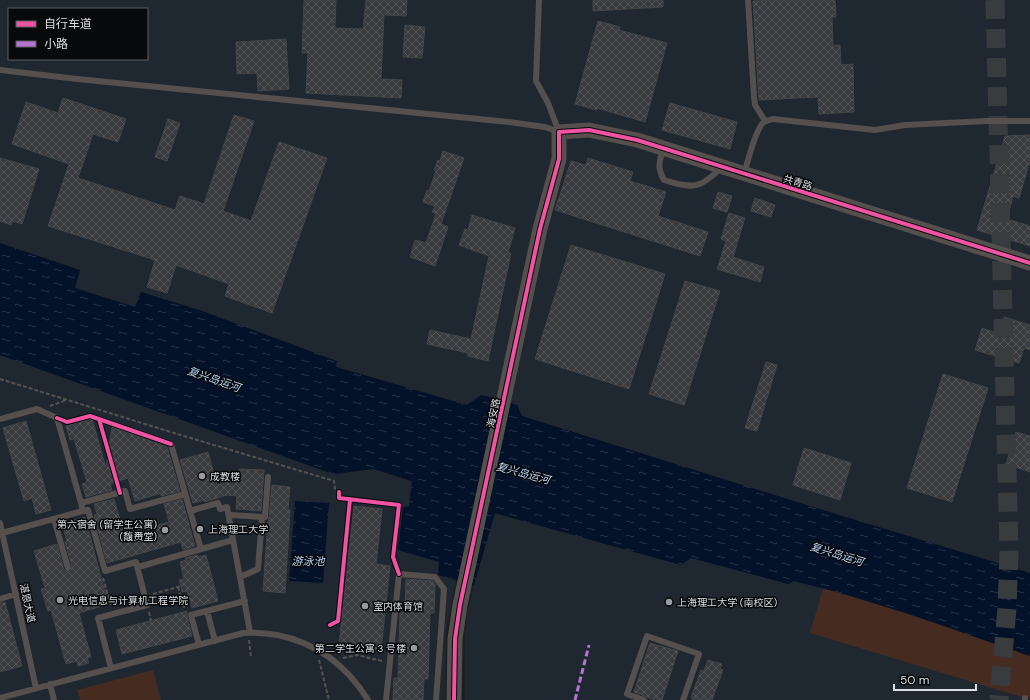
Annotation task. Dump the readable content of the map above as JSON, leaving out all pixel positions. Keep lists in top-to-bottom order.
{
  "streets": {
    "street": ["共青路", "海安路"],
    "lane": ["湛恩大道"]
  },
  "crossings": [
    ["共青路", "海安路"]
  ],
  "water": ["复兴岛运河", "游泳池"],
  "places": [
    "成教楼",
    "上海理工大学",
    "第六宿舍 (留学生公寓) (馥赉堂)",
    "光电信息与计算机工程学院",
    "上海理工大学 (南校区)",
    "室内体育馆",
    "第二学生公寓 3 号楼"
  ],
  "legend": ["自行车道", "小路"],
  "scale_bar": "50 m"
}
